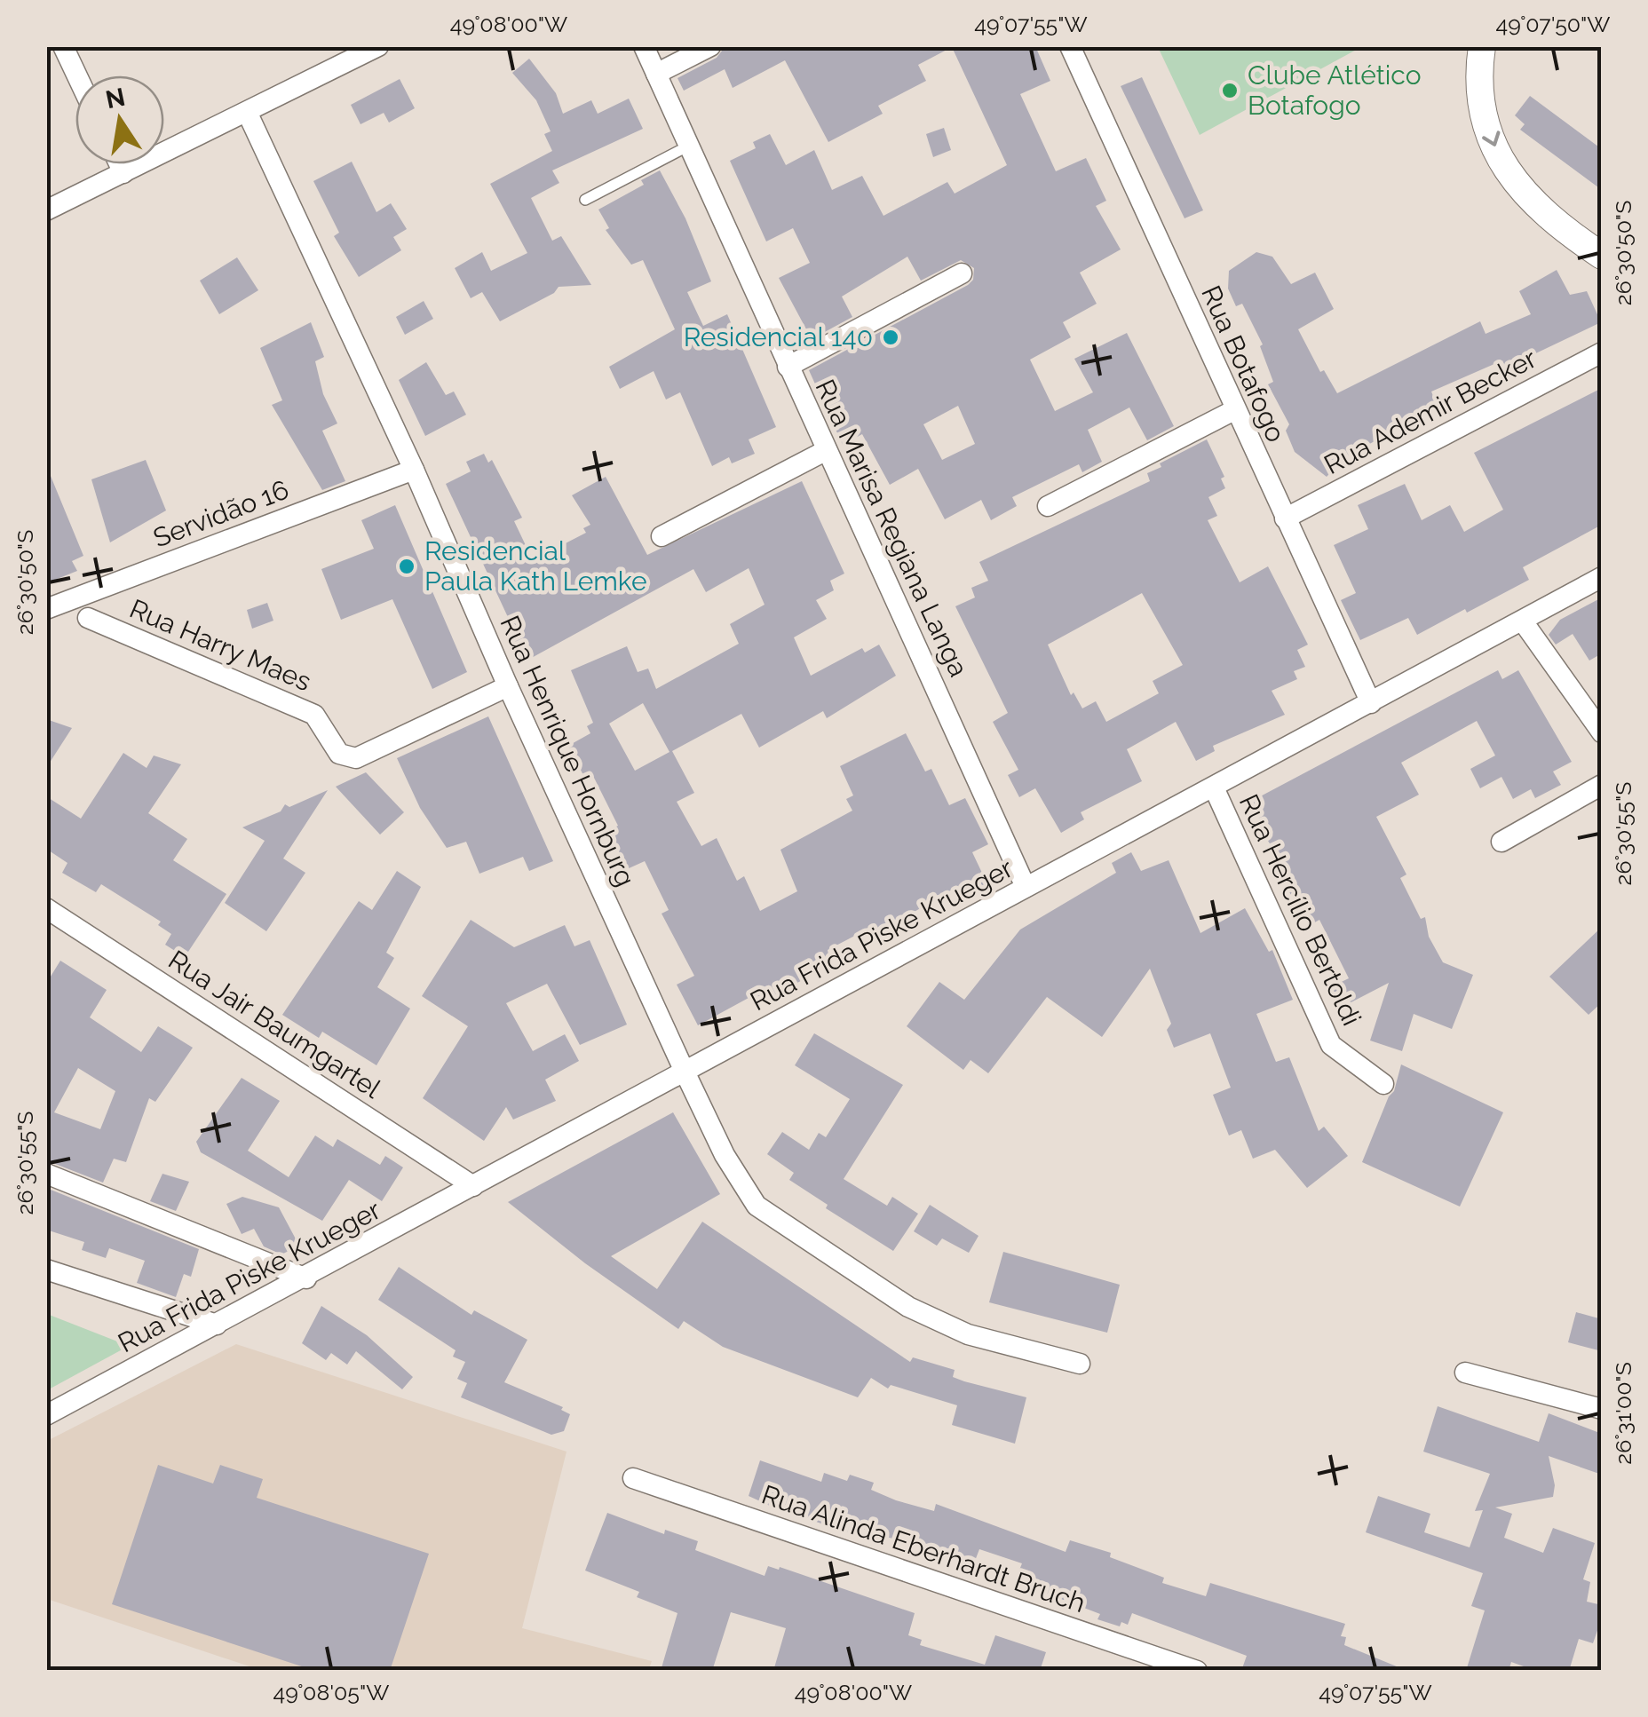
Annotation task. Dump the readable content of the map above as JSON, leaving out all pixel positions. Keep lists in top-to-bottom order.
{
  "streets": {
    "street": [
      "Rua Botafogo",
      "Rua Ademir Becker",
      "Servidão 16",
      "Rua Marisa Regiana Langa",
      "Rua Harry Maes",
      "Rua Henrique Hornburg",
      "Rua Hercílio Bertoldi",
      "Rua Frida Piske Krueger",
      "Rua Jair Baumgartel",
      "Rua Alinda Eberhardt Bruch"
    ]
  },
  "crossings": [
    ["Rua Botafogo", "Rua Ademir Becker"],
    ["Rua Botafogo", "Rua Frida Piske Krueger"],
    ["Servidão 16", "Rua Henrique Hornburg"],
    ["Rua Marisa Regiana Langa", "Rua Frida Piske Krueger"],
    ["Rua Harry Maes", "Rua Henrique Hornburg"],
    ["Rua Henrique Hornburg", "Rua Frida Piske Krueger"],
    ["Rua Hercílio Bertoldi", "Rua Frida Piske Krueger"],
    ["Rua Frida Piske Krueger", "Rua Jair Baumgartel"]
  ],
  "places": ["Clube Atlético Botafogo", "Residencial 140", "Residencial Paula Kath Lemke"],
  "north": "top",
  "coordinates": [
    "49°08'00\"W",
    "49°07'55\"W",
    "49°07'50\"W",
    "26°30'50\"S",
    "26°30'55\"S",
    "26°31'00\"S",
    "49°08'05\"W"
  ]
}
